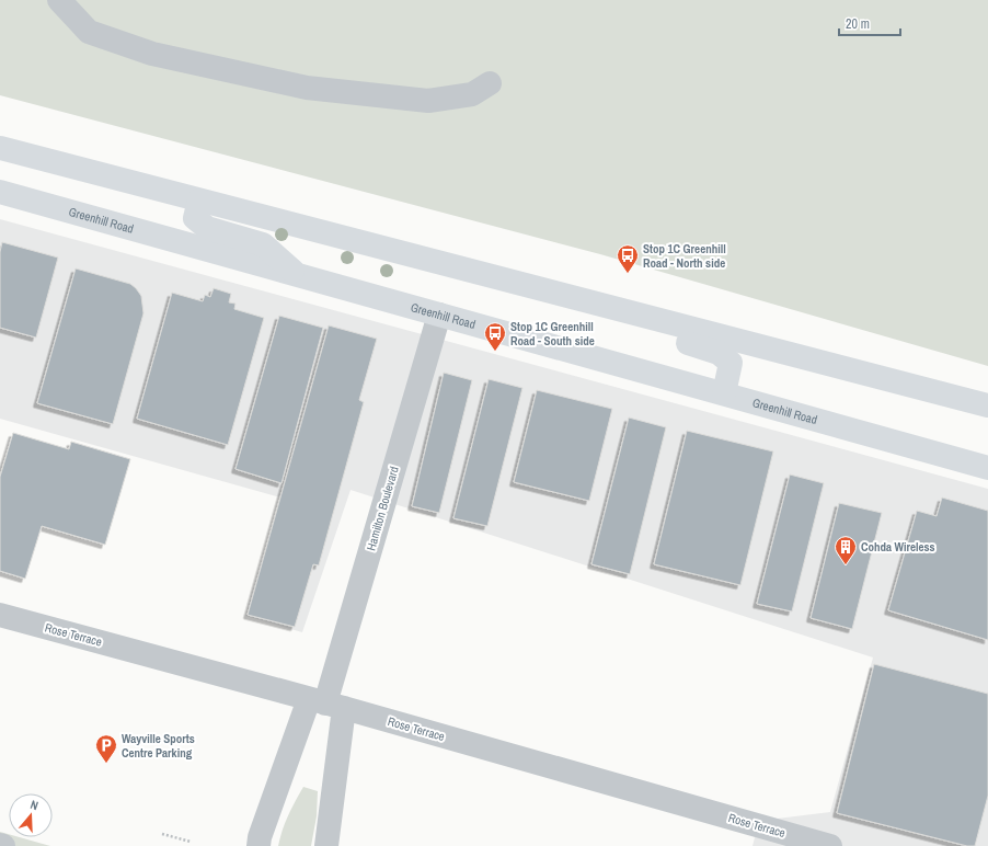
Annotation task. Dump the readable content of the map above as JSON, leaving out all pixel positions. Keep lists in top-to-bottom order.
{
  "streets": {
    "highway": ["Greenhill Road"],
    "street": ["Hamilton Boulevard", "Rose Terrace"]
  },
  "crossings": [
    ["Greenhill Road", "Hamilton Boulevard"],
    ["Hamilton Boulevard", "Rose Terrace"]
  ],
  "places": {
    "bus stop": ["Stop 1C Greenhill Road - North side", "Stop 1C Greenhill Road - South side"],
    "building": ["Cohda Wireless"],
    "parking": ["Wayville Sports Centre Parking"]
  },
  "scale_bar": "20 m",
  "north": "top"
}
